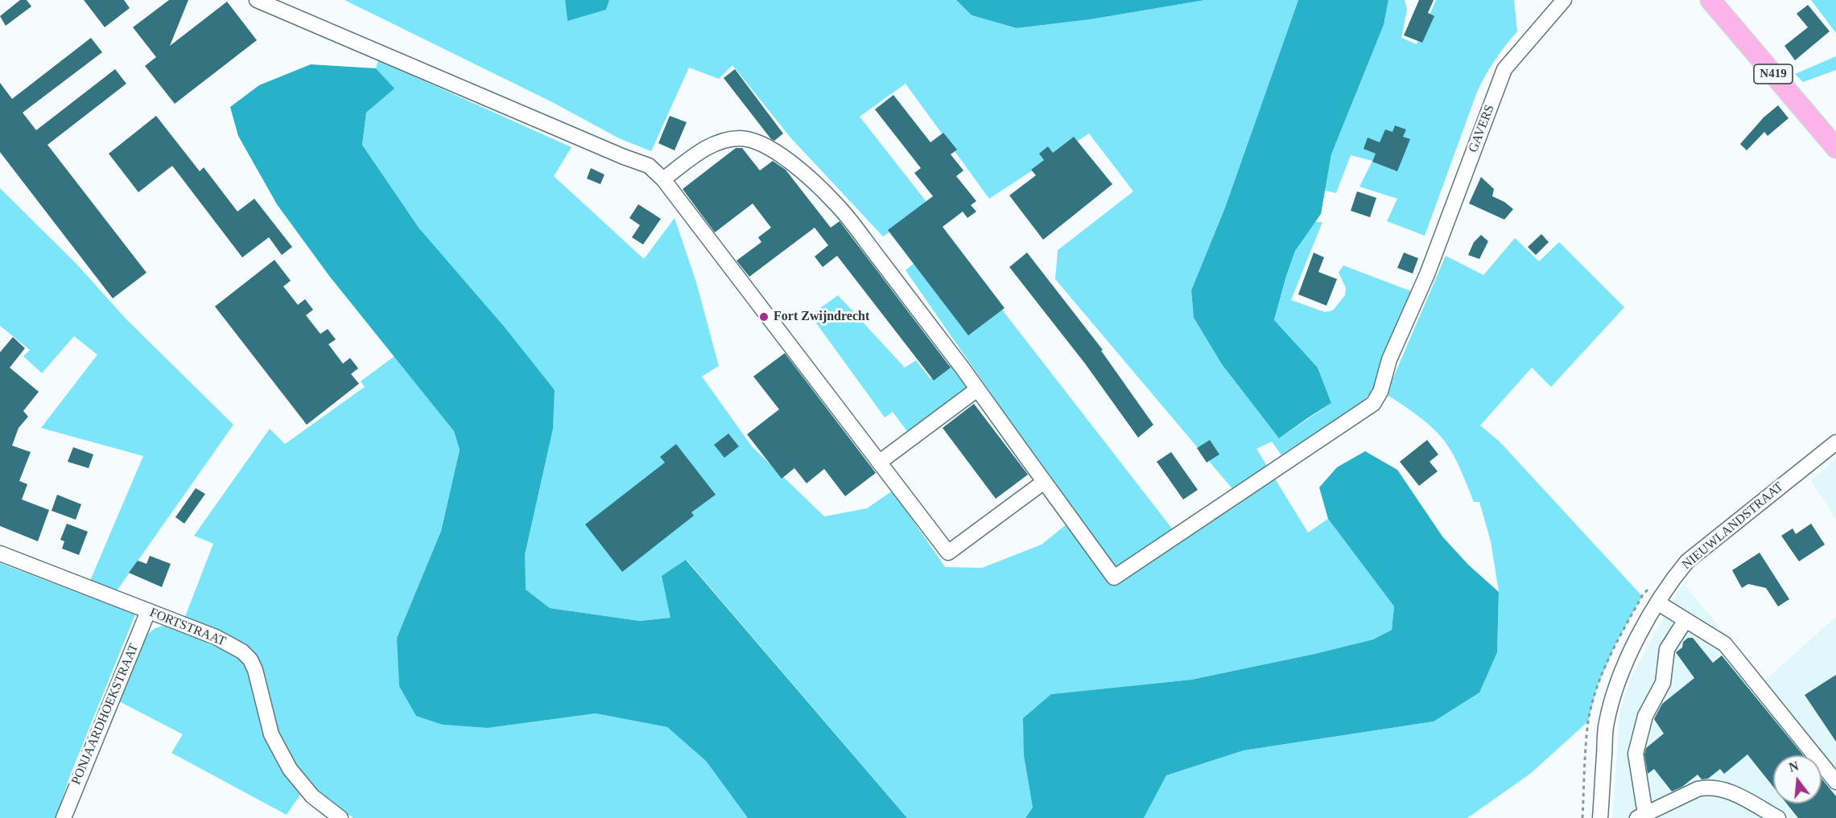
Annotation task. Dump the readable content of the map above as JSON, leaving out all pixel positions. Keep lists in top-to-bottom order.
{
  "streets": {
    "main road": ["N419"],
    "street": [
      "GAVERS",
      "NIEUWLANDSTRAAT",
      "FORTSTRAAT",
      "PONJAARDHOEKSTRAAT"
    ]
  },
  "crossings": [
    ["FORTSTRAAT", "PONJAARDHOEKSTRAAT"]
  ],
  "places": ["Fort Zwijndrecht"],
  "north": "top"
}
